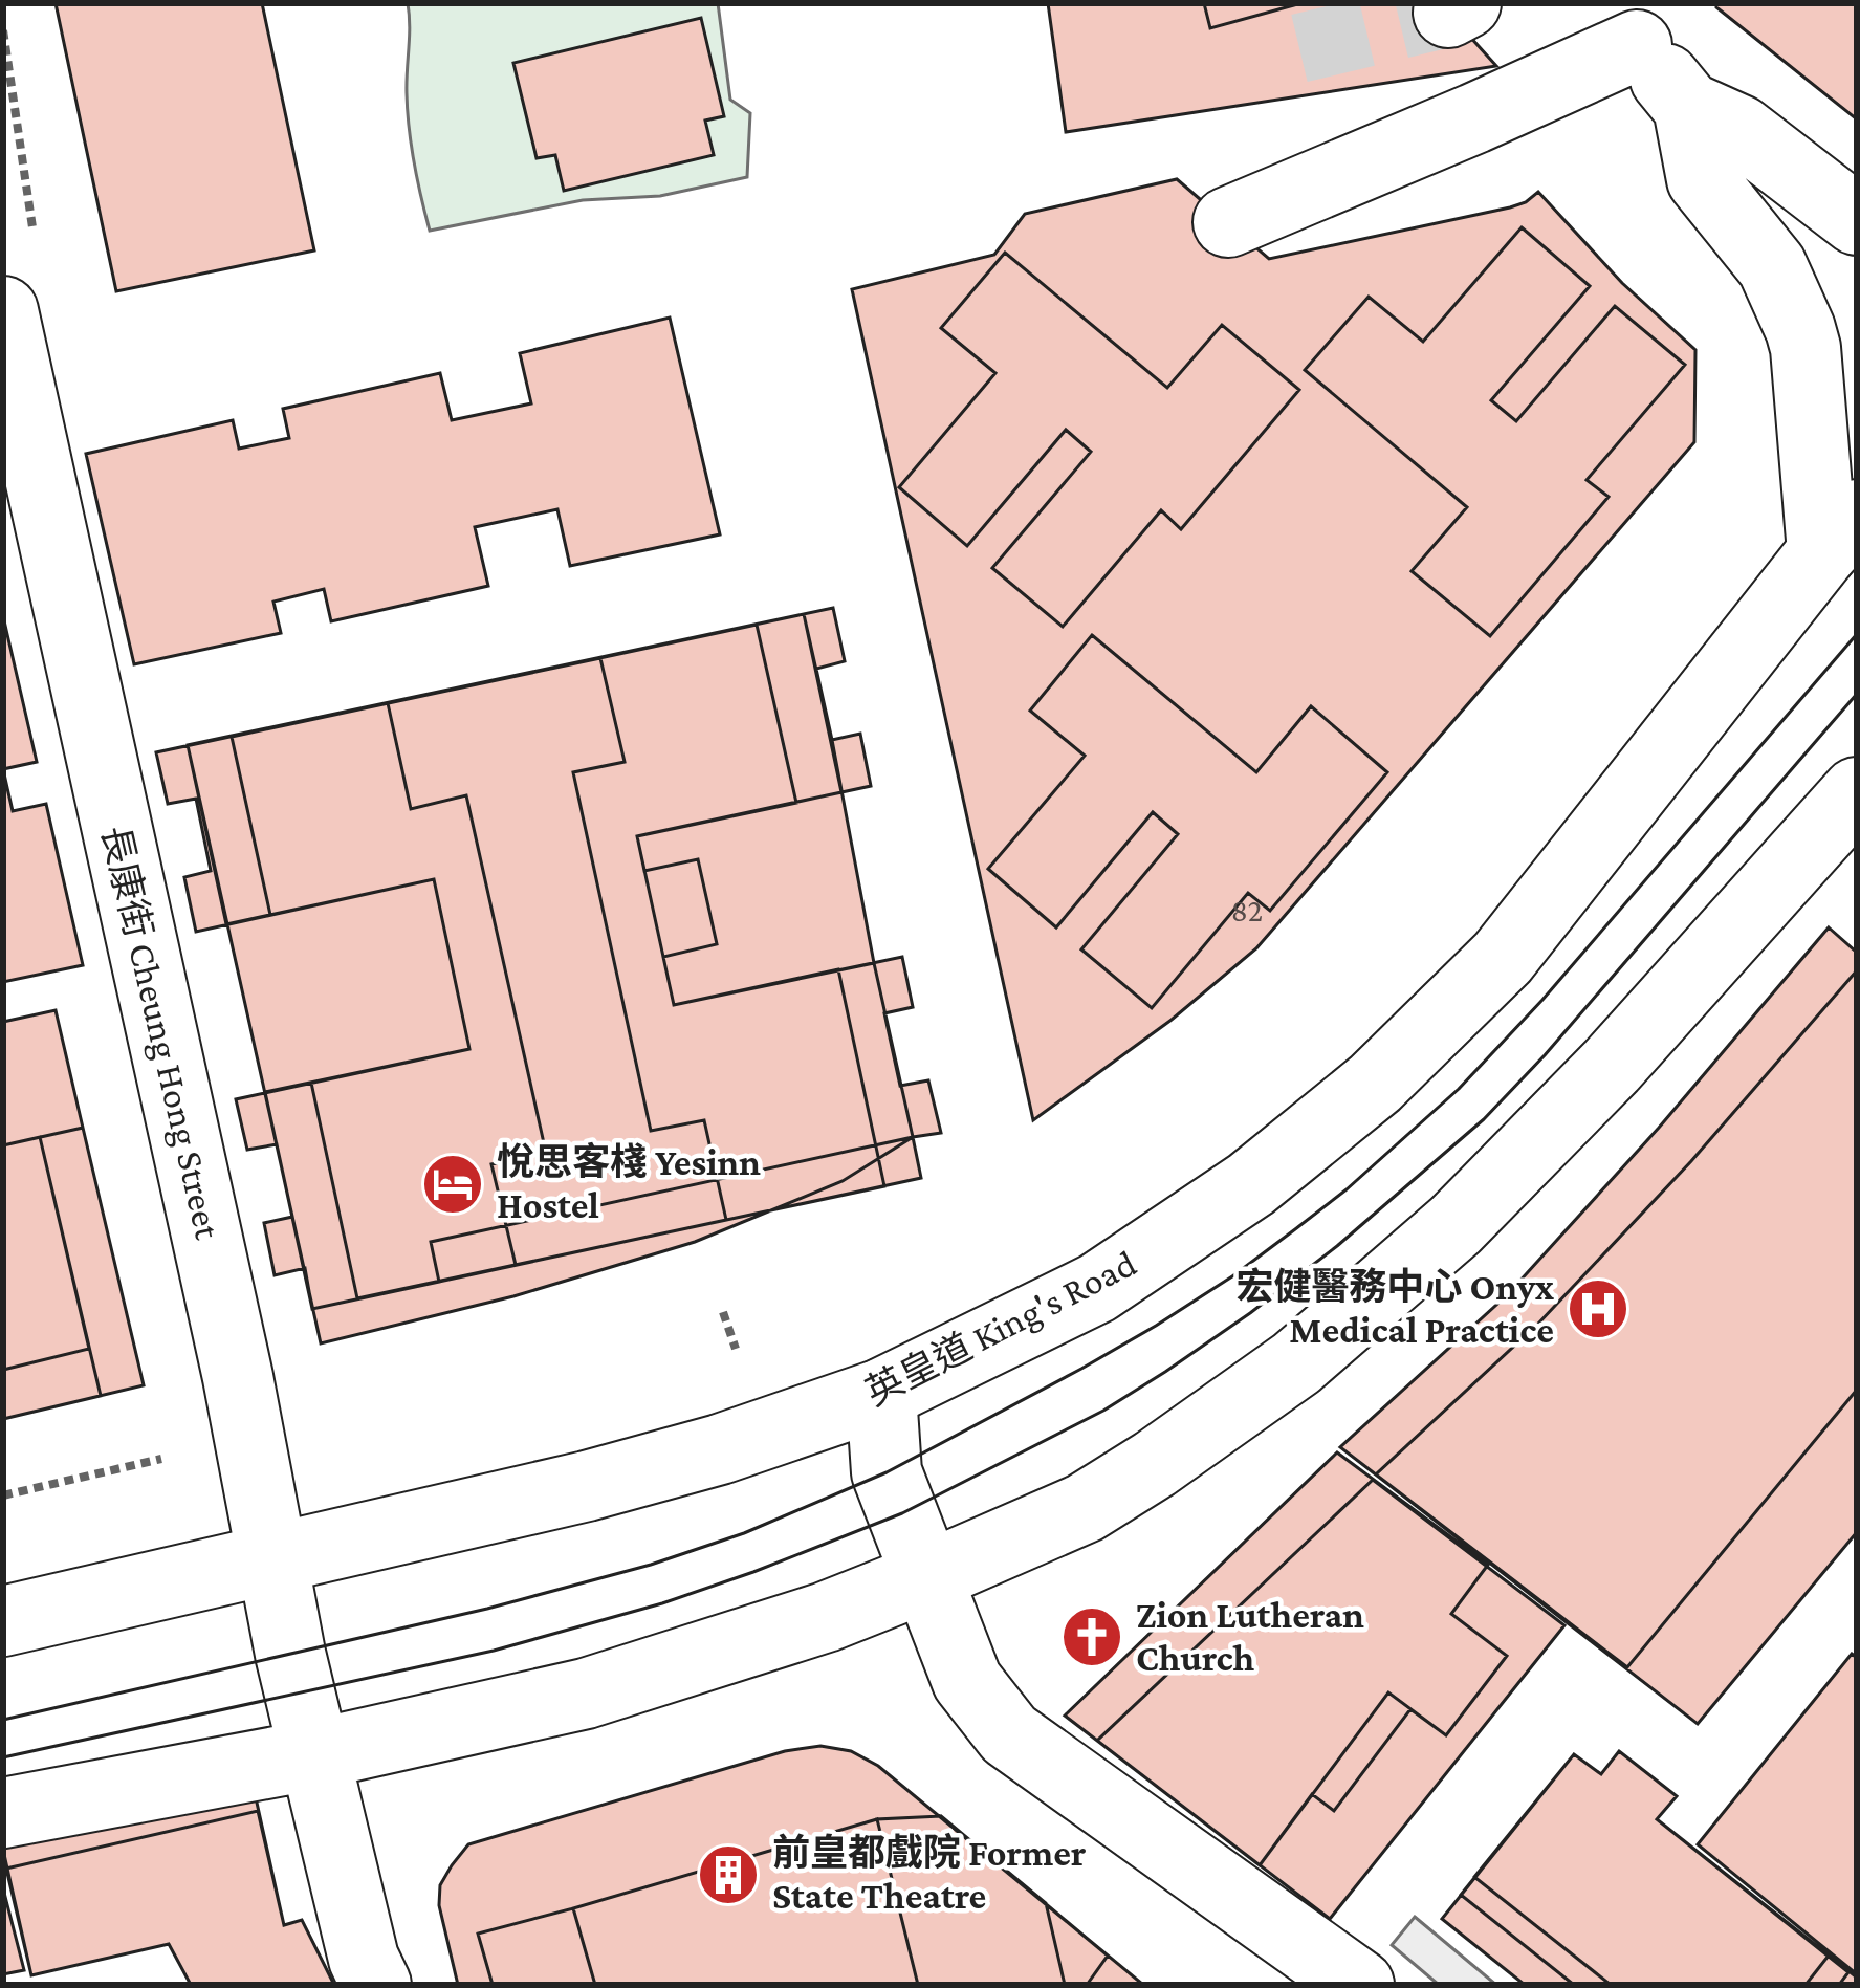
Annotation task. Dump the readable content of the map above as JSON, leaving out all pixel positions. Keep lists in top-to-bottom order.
{
  "streets": {
    "street": ["長康街 Cheung Hong Street", "英皇道 King's Road"]
  },
  "crossings": [
    ["長康街 Cheung Hong Street", "英皇道 King's Road"]
  ],
  "places": {
    "hotel": ["悅思客棧 Yesinn Hostel"],
    "hospital": ["宏健醫務中心 Onyx Medical Practice"],
    "church": ["Zion Lutheran Church"],
    "building": ["前皇都戲院 Former State Theatre"]
  },
  "house_numbers": ["82"]
}
